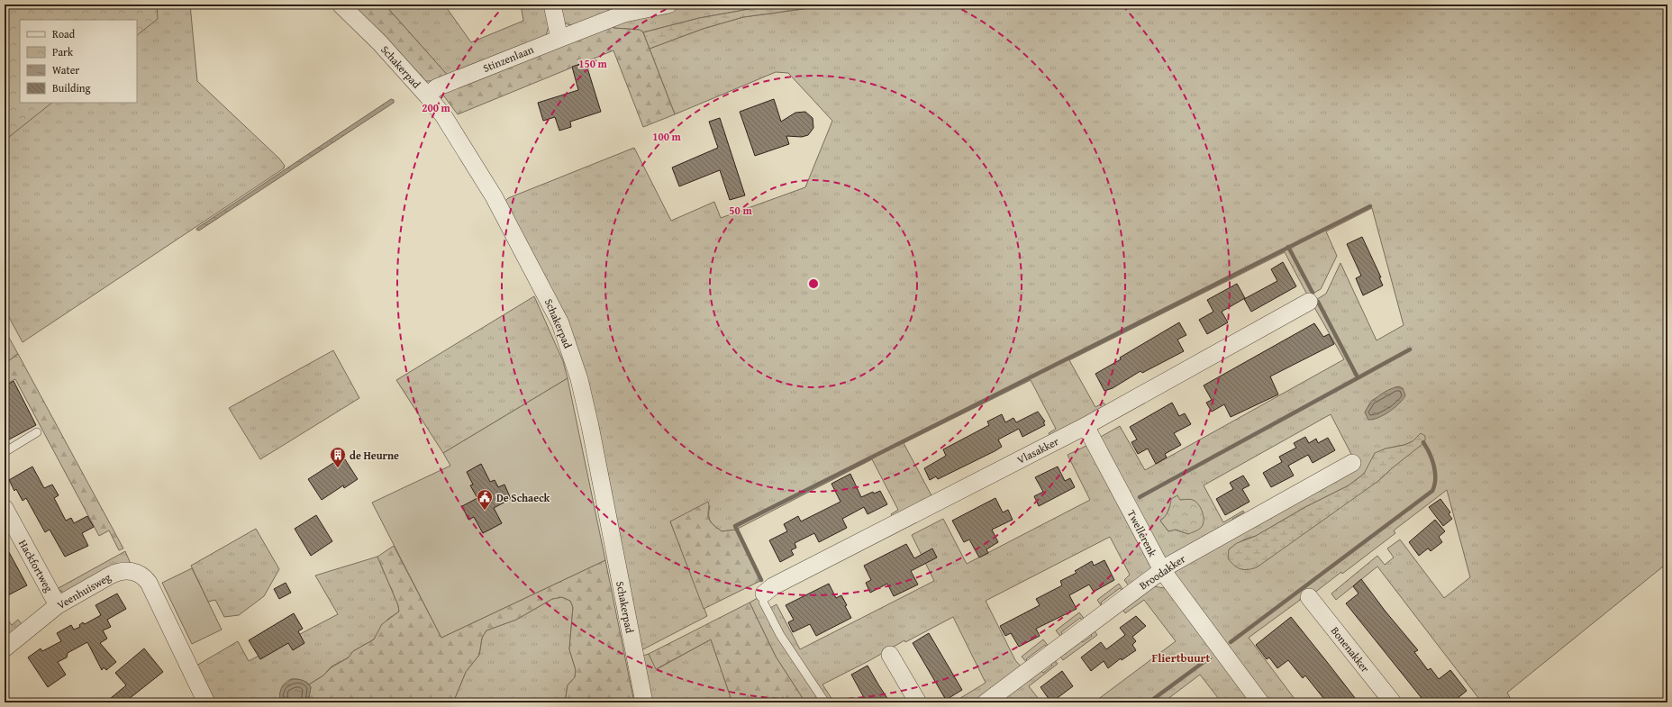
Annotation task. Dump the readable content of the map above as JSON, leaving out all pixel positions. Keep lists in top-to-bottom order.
{
  "streets": {
    "street": [
      "Stinzenlaan",
      "Schakerpad",
      "Vlasakker",
      "Twellerenk",
      "Hackfortweg",
      "Broodakker",
      "Veenhuisweg",
      "Bonenakker"
    ]
  },
  "crossings": [
    ["Stinzenlaan", "Schakerpad"],
    ["Vlasakker", "Twellerenk"],
    ["Twellerenk", "Broodakker"],
    ["Hackfortweg", "Veenhuisweg"]
  ],
  "districts": ["Fliertbuurt"],
  "places": {
    "building": ["de Heurne"],
    "public building": ["De Schaeck"]
  },
  "legend": [
    "Road",
    "Park",
    "Water",
    "Building"
  ],
  "rings": [
    "150 m",
    "200 m",
    "100 m",
    "50 m"
  ]
}
